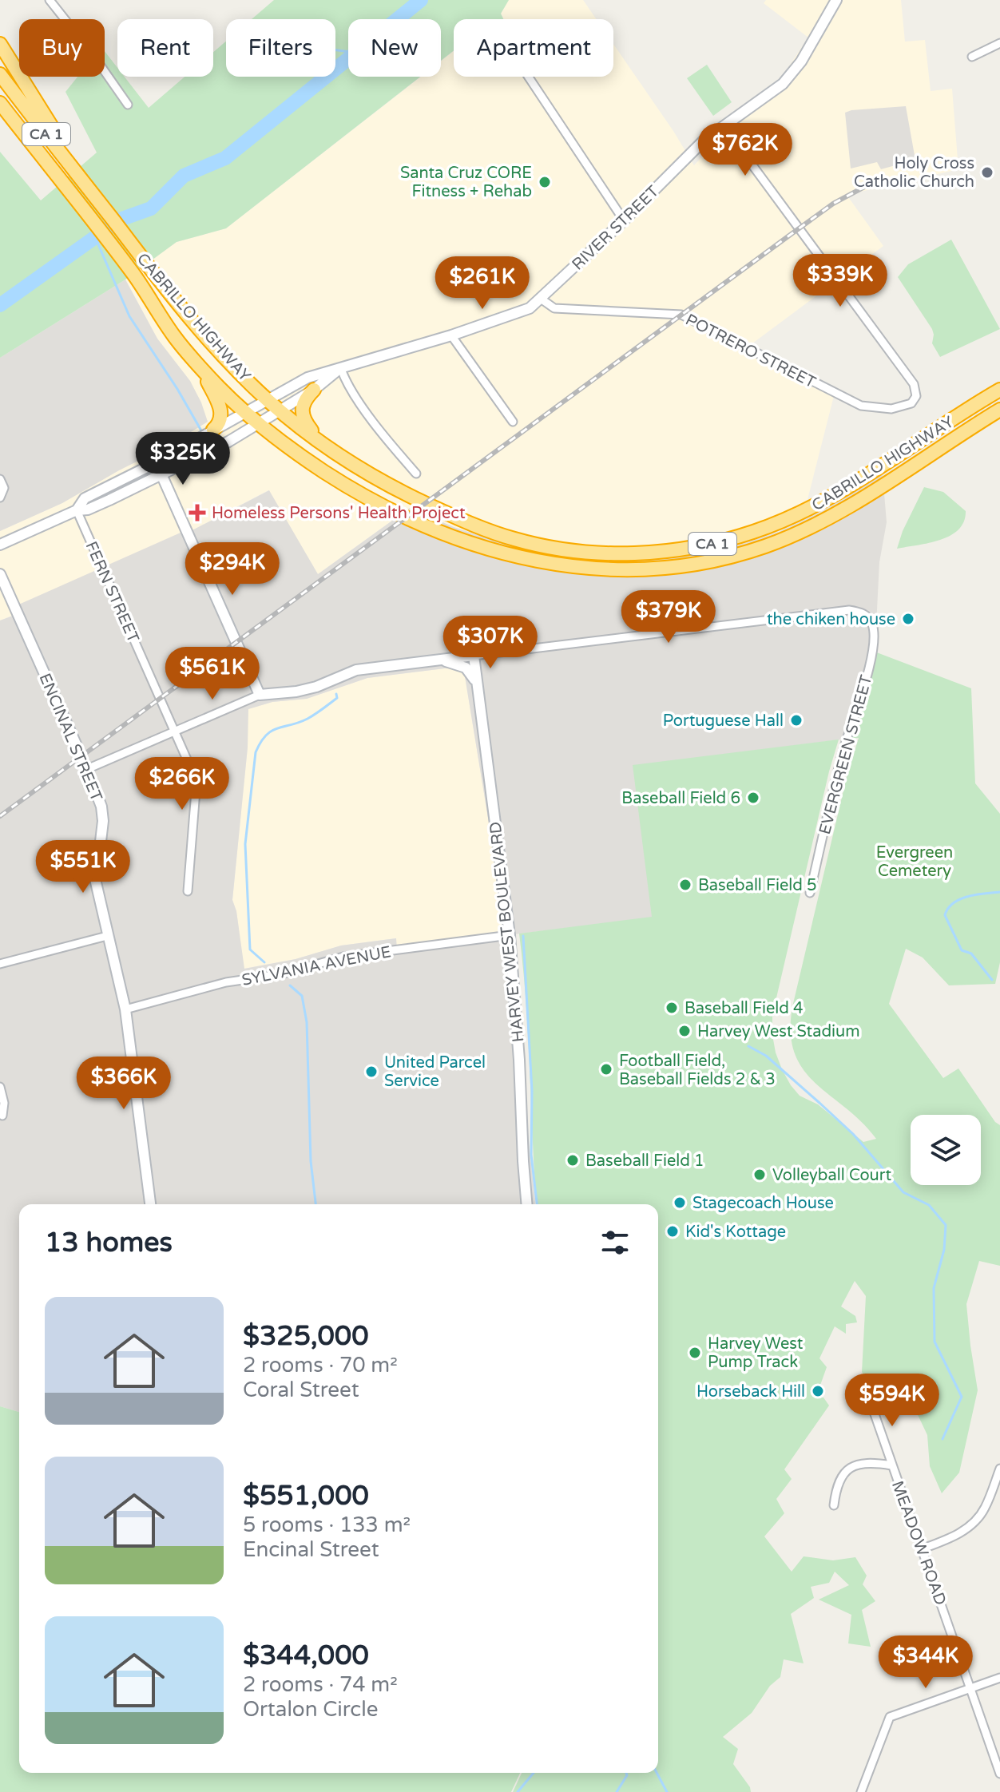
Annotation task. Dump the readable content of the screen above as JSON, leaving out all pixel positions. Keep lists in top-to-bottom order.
{
  "streets": {
    "highway": ["CA 1", "CABRILLO HIGHWAY"],
    "street": [
      "RIVER STREET",
      "POTRERO STREET",
      "FERN STREET",
      "ENCINAL STREET",
      "EVERGREEN STREET",
      "HARVEY WEST BOULEVARD",
      "SYLVANIA AVENUE",
      "MEADOW ROAD"
    ]
  },
  "crossings": [
    ["RIVER STREET", "CABRILLO HIGHWAY"],
    ["RIVER STREET", "POTRERO STREET"],
    ["RIVER STREET", "FERN STREET"],
    ["ENCINAL STREET", "SYLVANIA AVENUE"],
    ["EVERGREEN STREET", "HARVEY WEST BOULEVARD"],
    ["HARVEY WEST BOULEVARD", "SYLVANIA AVENUE"]
  ],
  "parks": ["Evergreen Cemetery"],
  "places": {
    "other": [
      "Holy Cross Catholic Church",
      "Santa Cruz CORE Fitness + Rehab",
      "the chiken house",
      "Portuguese Hall",
      "Baseball Field 6",
      "Baseball Field 5",
      "Baseball Field 4",
      "Harvey West Stadium",
      "Football Field, Baseball Fields 2 & 3",
      "United Parcel Service",
      "Baseball Field 1",
      "Volleyball Court",
      "Stagecoach House",
      "Kid's Kottage",
      "Harvey West Pump Track",
      "Horseback Hill"
    ],
    "health": ["Homeless Persons' Health Project"]
  },
  "page": {
    "chip": [
      "Buy",
      "Rent",
      "Filters",
      "New",
      "Apartment"
    ],
    "price": [
      "$762K",
      "$339K",
      "$261K",
      "$325K",
      "$294K",
      "$379K",
      "$307K",
      "$561K",
      "$266K",
      "$551K",
      "$366K",
      "$594K",
      "$344K"
    ],
    "heading": "13 homes",
    "list": [
      {
        "name": "$325,000",
        "note": "2 rooms · 70 m² · Coral Street"
      },
      {
        "name": "$551,000",
        "note": "5 rooms · 133 m² · Encinal Street"
      },
      {
        "name": "$344,000",
        "note": "2 rooms · 74 m² · Ortalon Circle"
      }
    ]
  }
}
